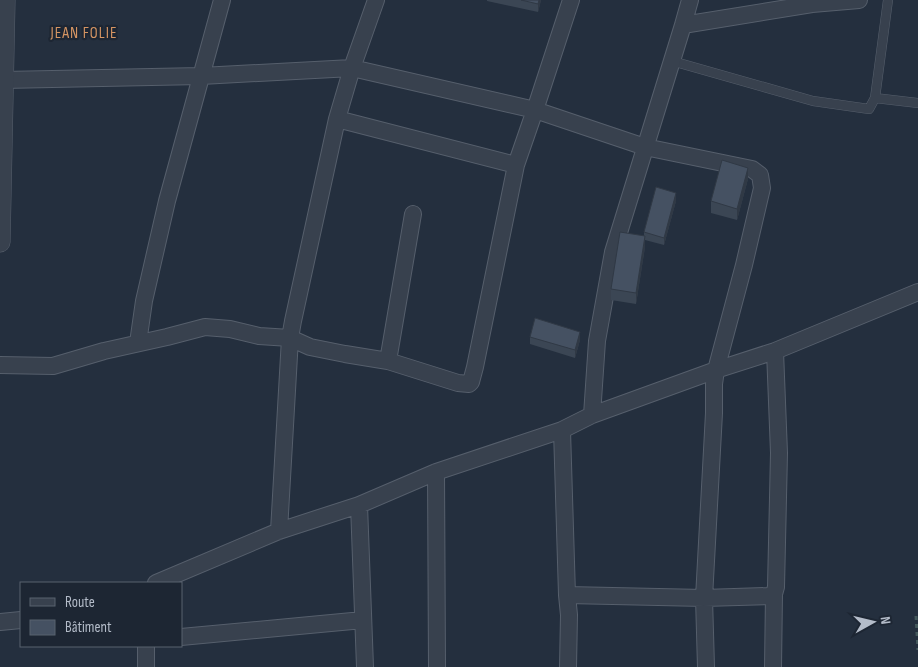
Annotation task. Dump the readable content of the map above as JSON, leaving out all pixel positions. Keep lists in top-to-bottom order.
{
  "districts": ["JEAN FOLIE"],
  "legend": ["Route", "Bâtiment"],
  "north": "right"
}
